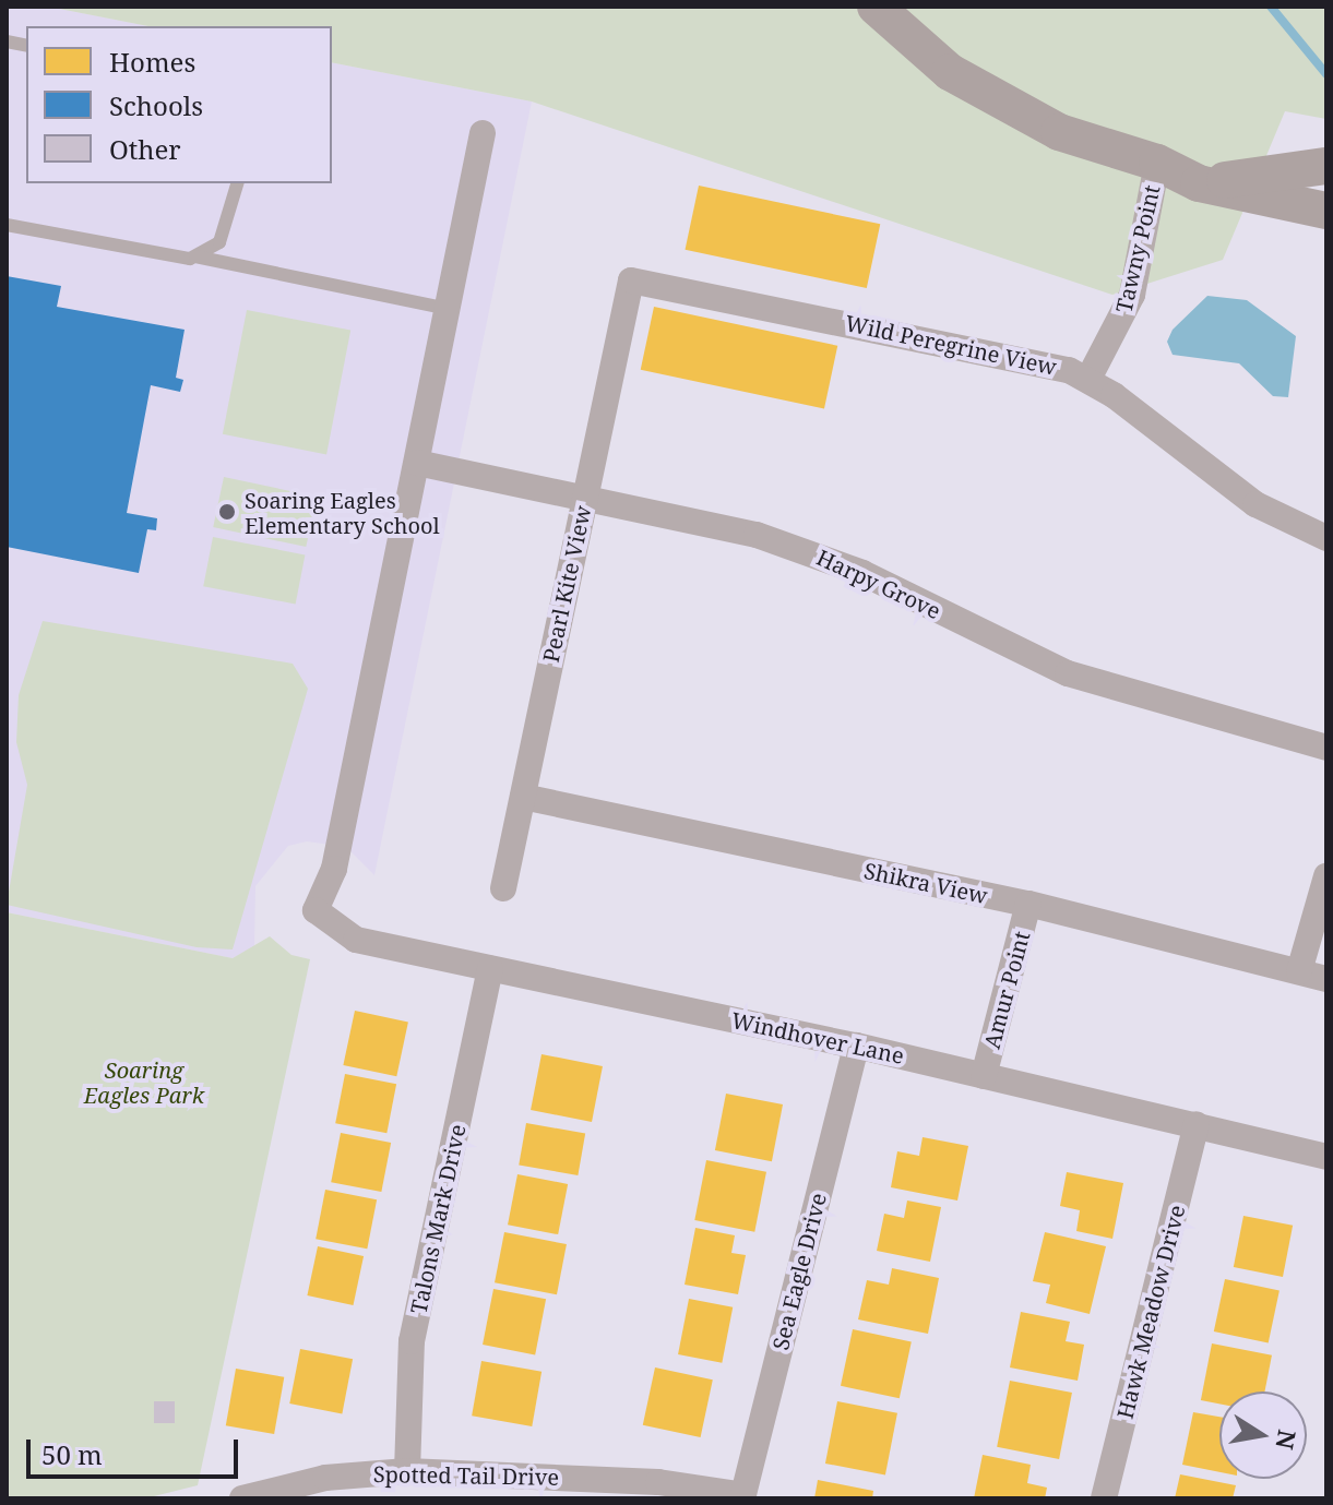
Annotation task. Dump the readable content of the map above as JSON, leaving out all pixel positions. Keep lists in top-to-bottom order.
{
  "streets": {
    "street": [
      "Tawny Point",
      "Wild Peregrine View",
      "Pearl Kite View",
      "Harpy Grove",
      "Shikra View",
      "Amur Point",
      "Windhover Lane",
      "Talons Mark Drive",
      "Sea Eagle Drive",
      "Hawk Meadow Drive",
      "Spotted Tail Drive"
    ]
  },
  "crossings": [
    ["Tawny Point", "Wild Peregrine View"],
    ["Wild Peregrine View", "Pearl Kite View"],
    ["Pearl Kite View", "Harpy Grove"],
    ["Pearl Kite View", "Shikra View"],
    ["Harpy Grove", "Windhover Lane"],
    ["Shikra View", "Amur Point"],
    ["Amur Point", "Windhover Lane"],
    ["Windhover Lane", "Talons Mark Drive"],
    ["Windhover Lane", "Sea Eagle Drive"],
    ["Windhover Lane", "Hawk Meadow Drive"],
    ["Talons Mark Drive", "Spotted Tail Drive"],
    ["Sea Eagle Drive", "Spotted Tail Drive"]
  ],
  "parks": ["Soaring Eagles Park"],
  "places": ["Soaring Eagles Elementary School"],
  "legend": ["Homes", "Schools", "Other"],
  "scale_bar": "50 m",
  "north": "right"
}
